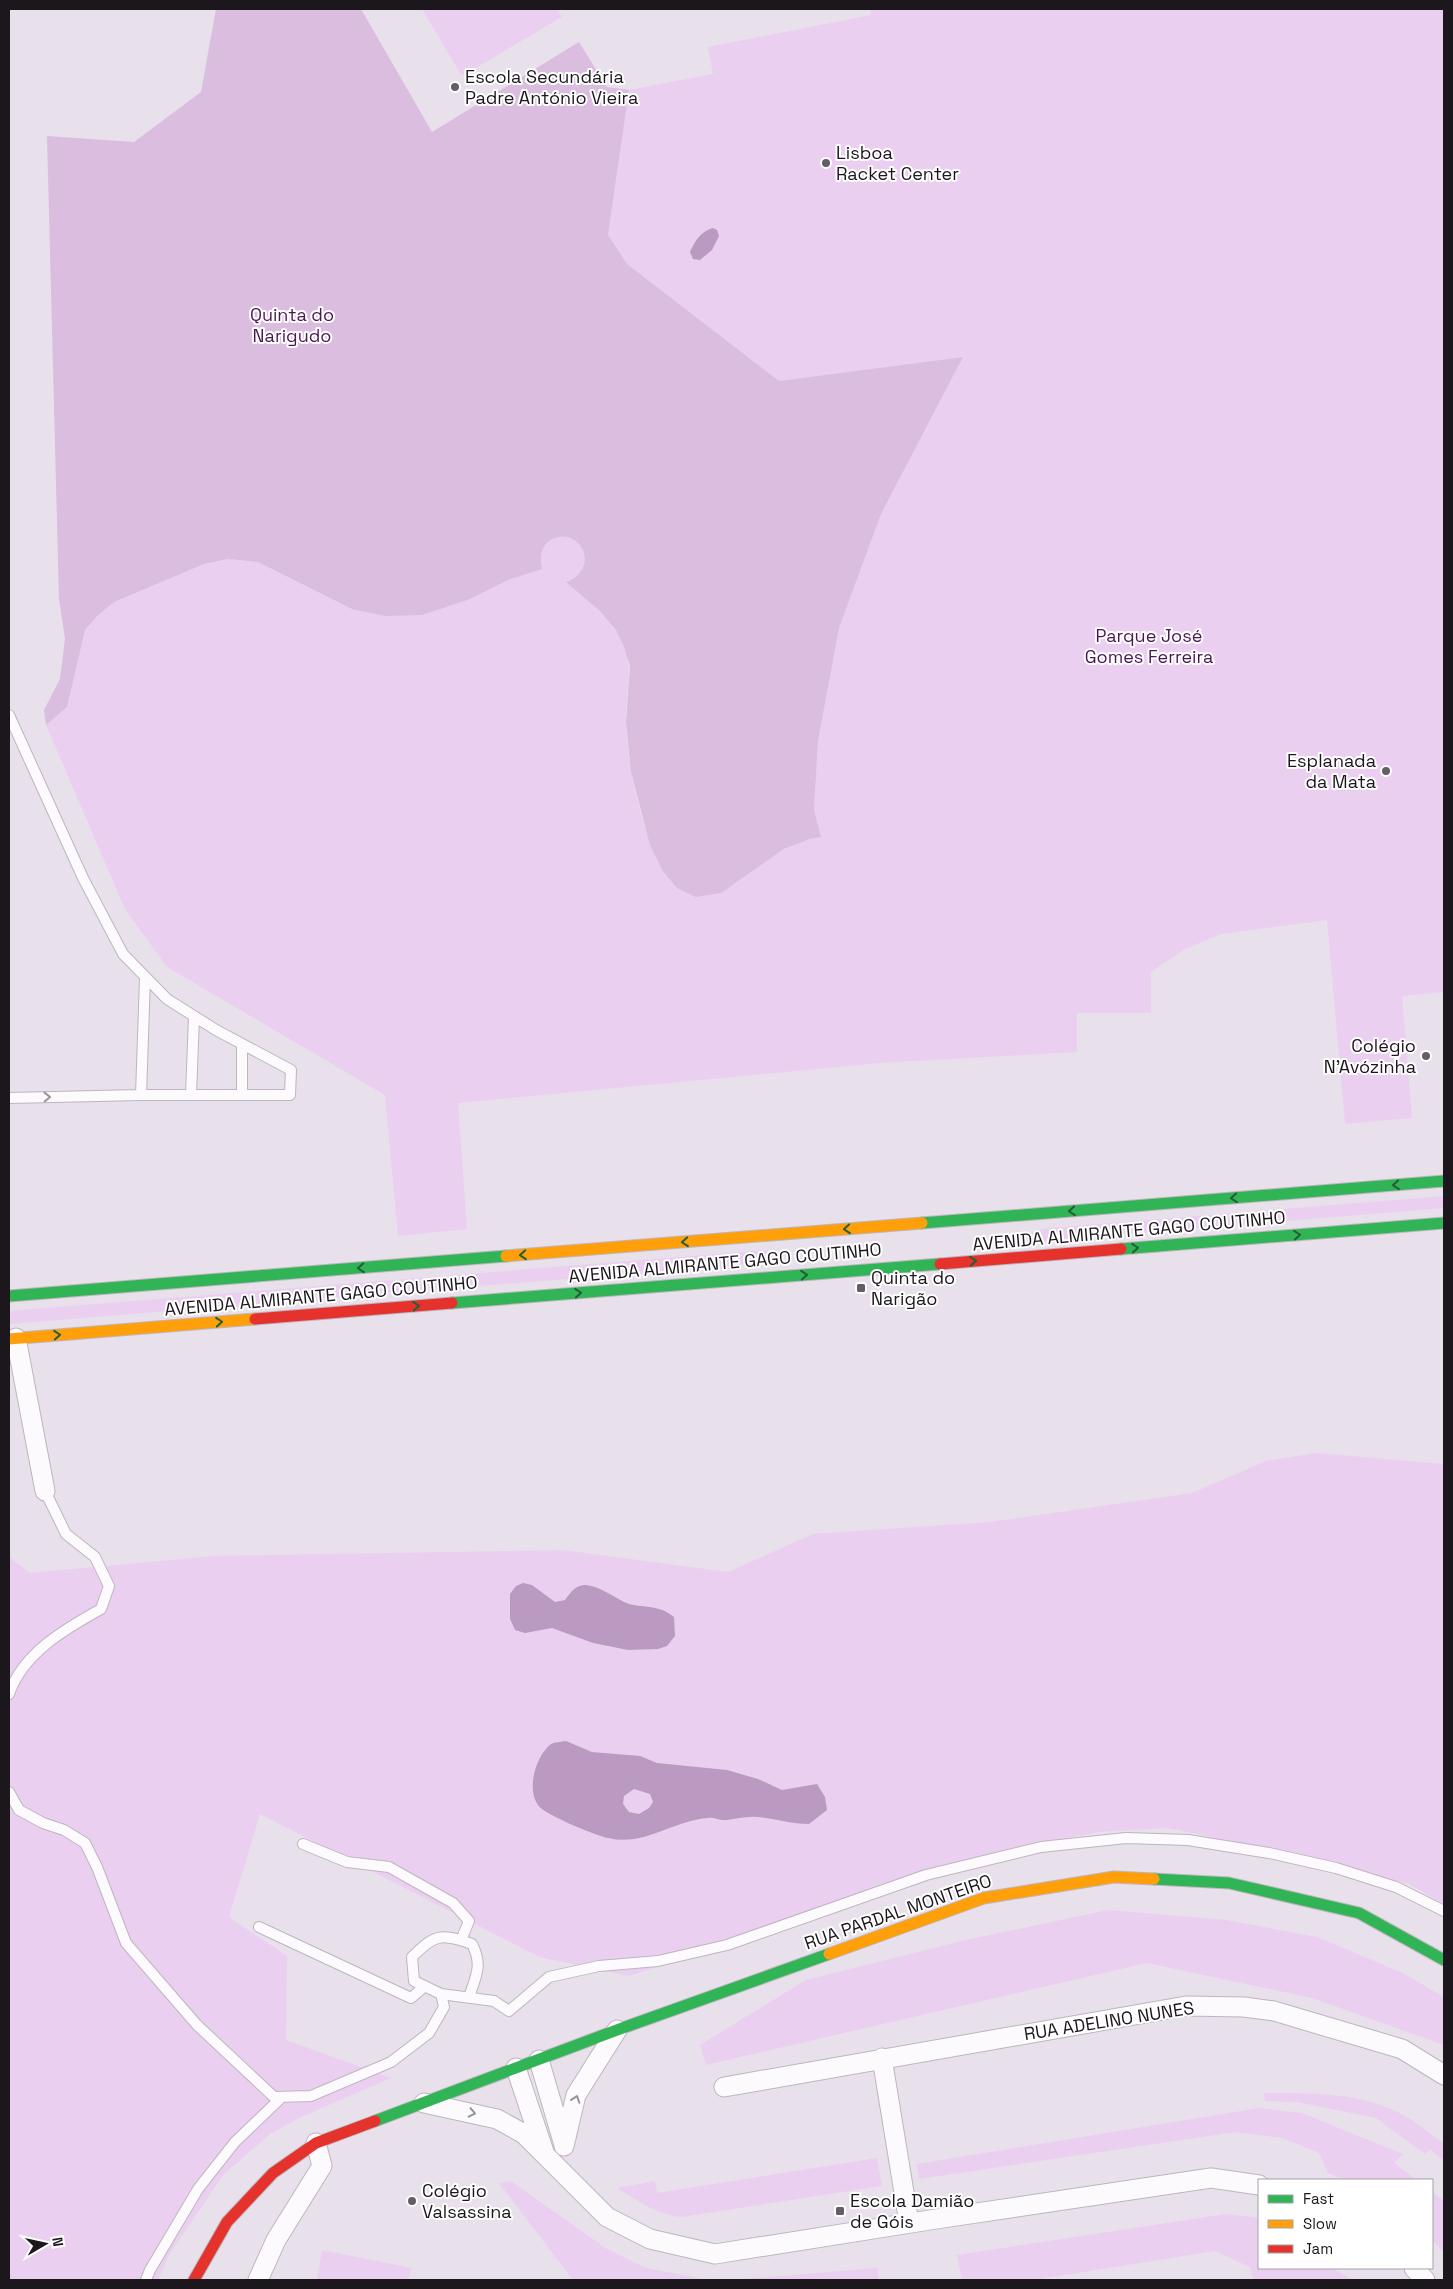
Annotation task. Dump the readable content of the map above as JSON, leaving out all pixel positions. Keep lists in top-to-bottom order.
{
  "streets": {
    "main road": ["AVENIDA ALMIRANTE GAGO COUTINHO", "RUA PARDAL MONTEIRO"],
    "street": ["RUA ADELINO NUNES"]
  },
  "parks": ["Quinta do Narigudo", "Parque José Gomes Ferreira"],
  "places": {
    "other": [
      "Escola Secundária Padre António Vieira",
      "Lisboa Racket Center",
      "Esplanada da Mata",
      "Colégio N'Avózinha",
      "Colégio Valsassina"
    ],
    "transit": ["Quinta do Narigão", "Escola Damião de Góis"]
  },
  "legend": ["Fast", "Slow", "Jam"],
  "north": "right"
}
